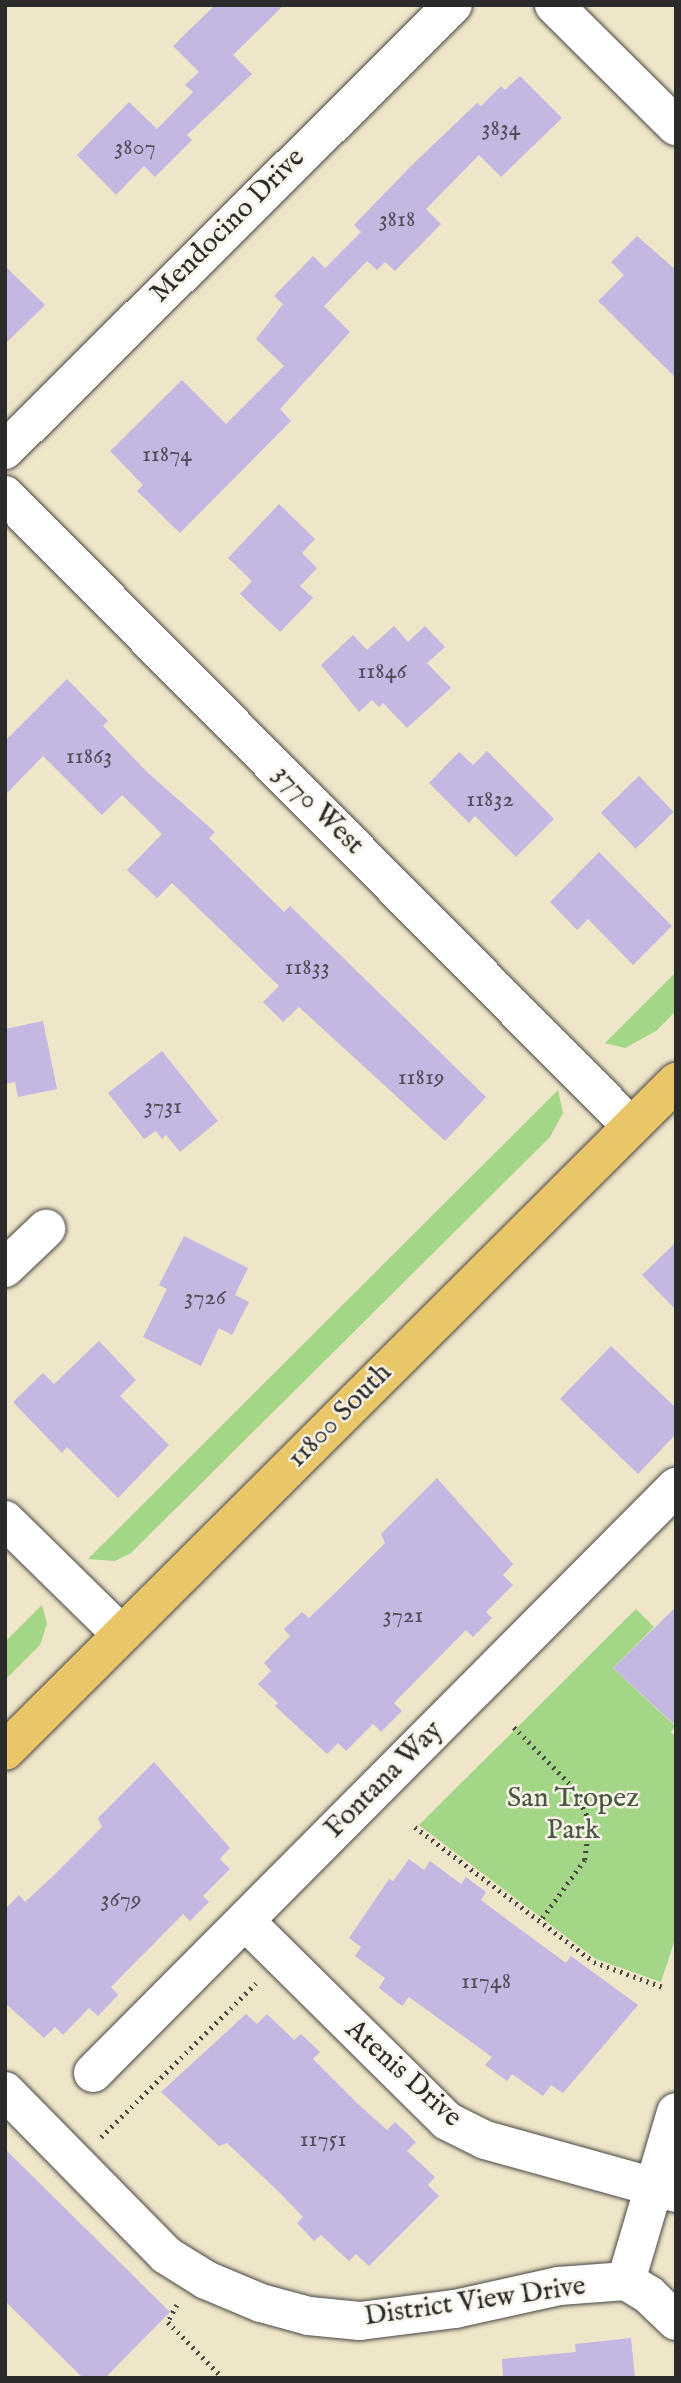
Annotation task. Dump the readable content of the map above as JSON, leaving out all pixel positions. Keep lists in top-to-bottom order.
{
  "streets": {
    "main road": ["11800 South"],
    "street": [
      "Mendocino Drive",
      "3770 West",
      "Fontana Way",
      "Atenis Drive",
      "District View Drive"
    ]
  },
  "crossings": [
    ["3770 West", "11800 South"],
    ["Fontana Way", "Atenis Drive"]
  ],
  "parks": ["San Tropez Park"],
  "house_numbers": [
    "3834",
    "3807",
    "3818",
    "11874",
    "11846",
    "11863",
    "11832",
    "11833",
    "11819",
    "3731",
    "3726",
    "3721",
    "3679",
    "11748",
    "11751"
  ]
}
